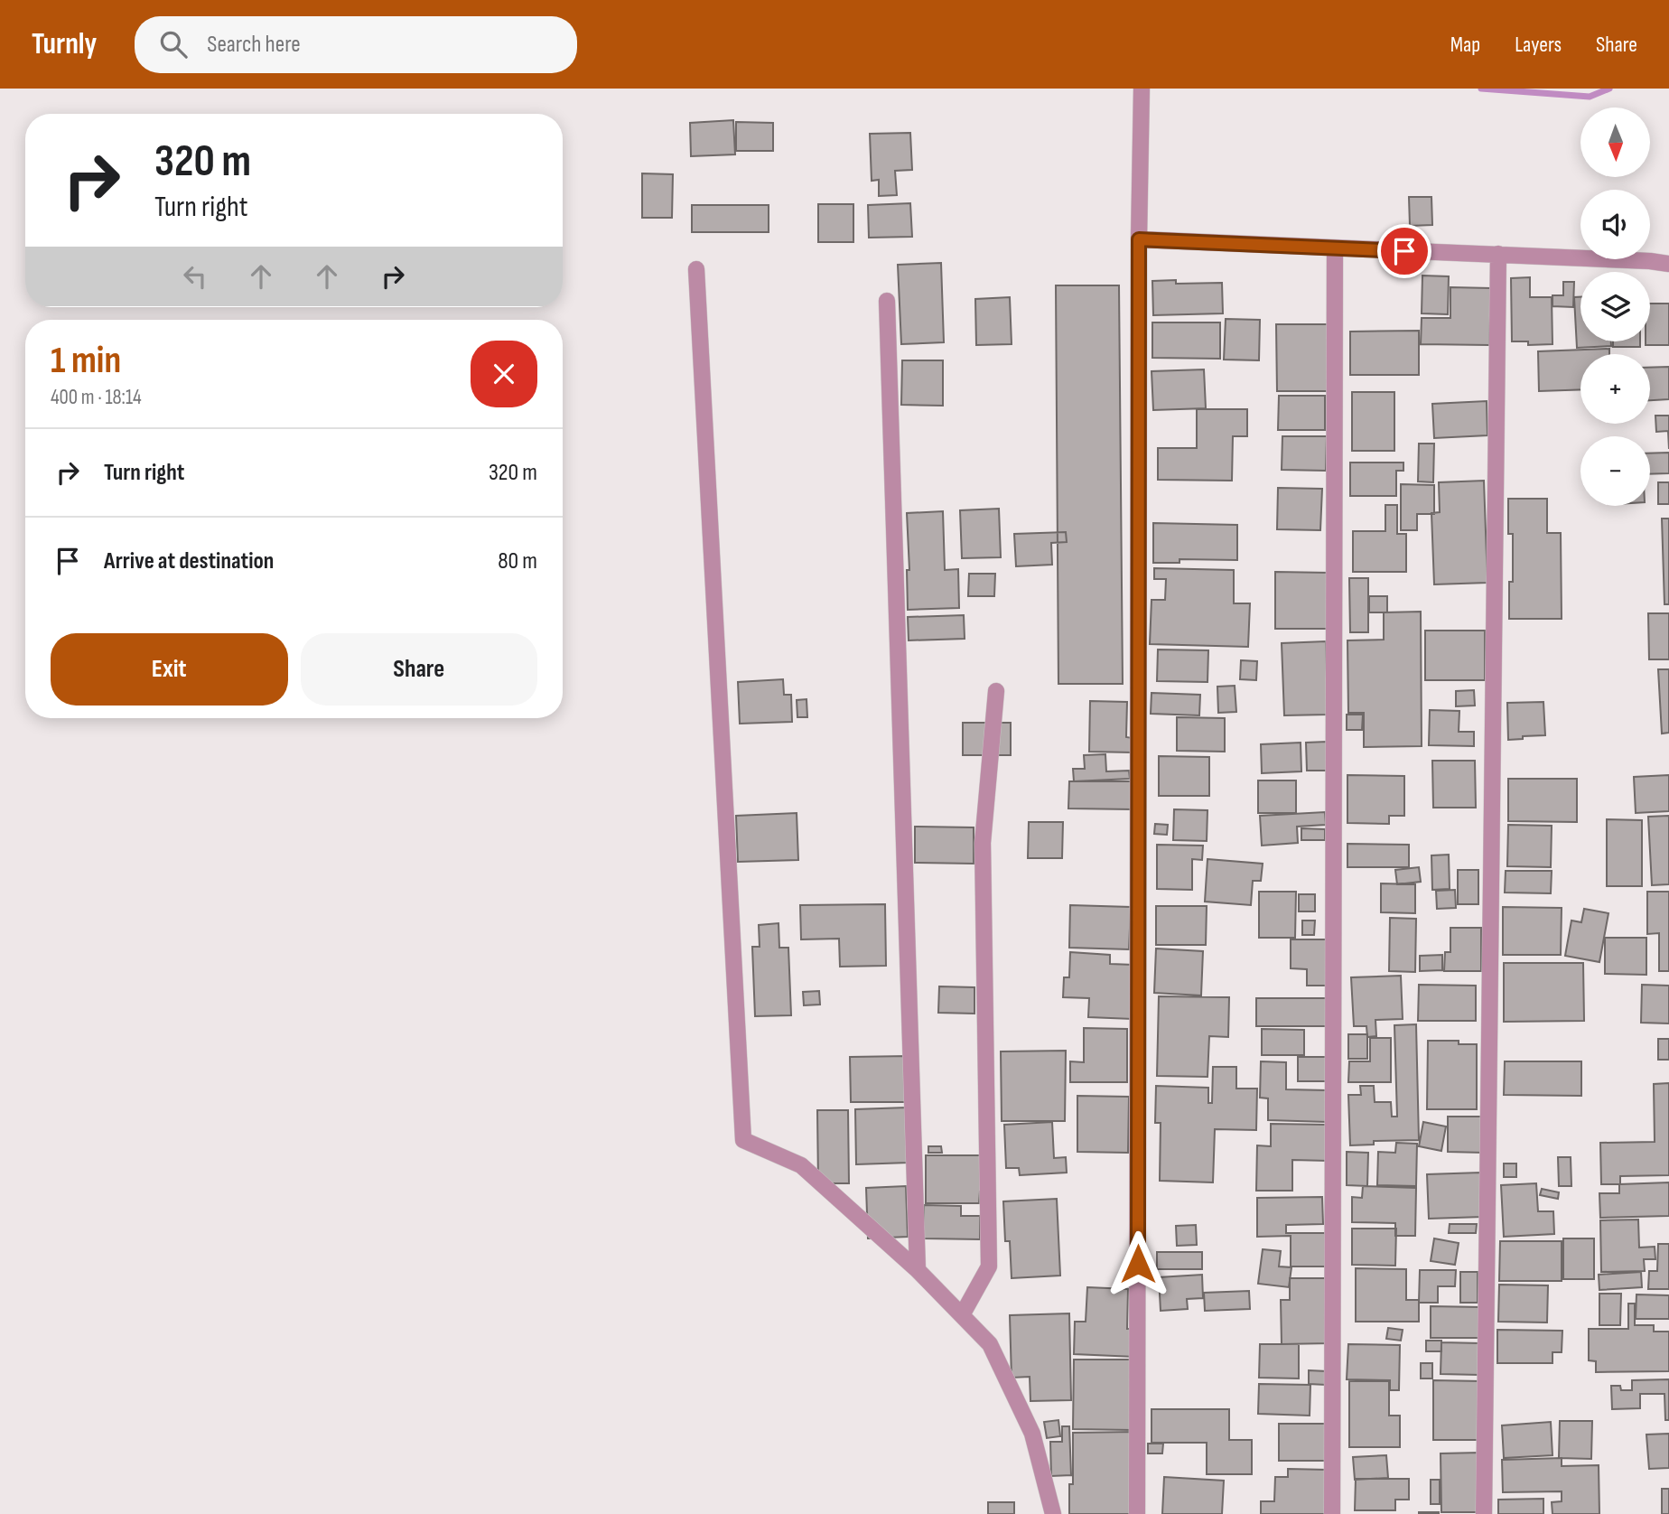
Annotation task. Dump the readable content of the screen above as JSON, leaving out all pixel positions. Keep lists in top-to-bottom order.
{
  "north": "bottom",
  "page": {
    "header": "Turnly",
    "search": "Search here",
    "nav": ["Map", "Layers", "Share"],
    "map_buttons": ["+", "−"],
    "turn": ["320 m", "Turn right"],
    "heading": ["1 min", "400 m · 18:14"],
    "list": [
      {
        "name": "Turn right",
        "value": "320 m"
      },
      {
        "name": "Arrive at destination",
        "value": "80 m"
      }
    ],
    "buttons": ["Exit", "Share"]
  }
}
